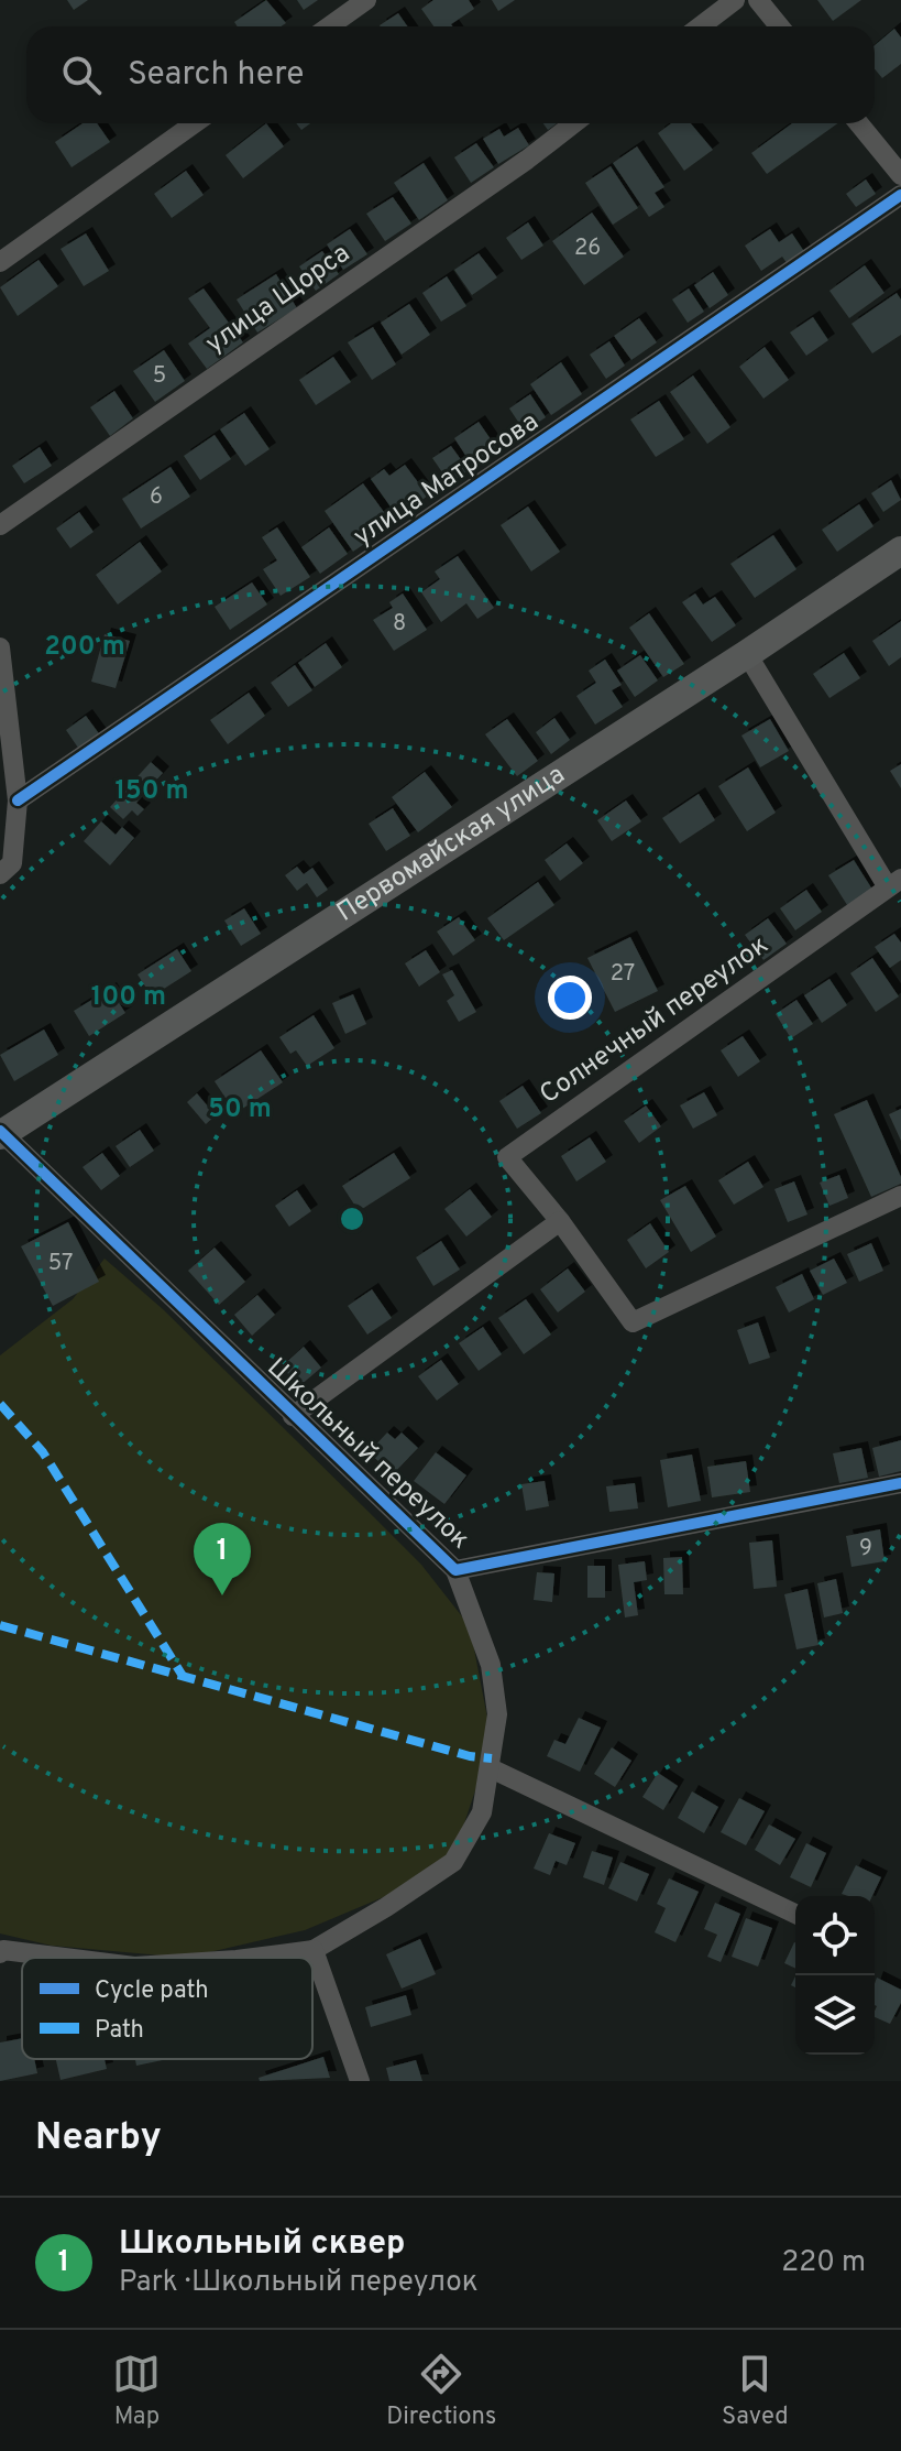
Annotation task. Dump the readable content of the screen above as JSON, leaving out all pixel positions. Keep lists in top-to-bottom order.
{
  "streets": {
    "main road": ["Первомайская улица"],
    "street": [
      "улица Щорса",
      "улица Матросова",
      "Солнечный переулок",
      "Школьный переулок"
    ]
  },
  "crossings": [
    ["Первомайская улица", "Школьный переулок"]
  ],
  "house_numbers": [
    "26",
    "5",
    "6",
    "8",
    "27",
    "57",
    "9"
  ],
  "legend": ["Cycle path", "Path"],
  "page": {
    "search": "Search here",
    "pins": "1",
    "heading": "Nearby",
    "list": [
      {
        "mark": "1",
        "name": "Школьный сквер",
        "note": "Park · Школьный переулок",
        "value": "220 m"
      }
    ],
    "nav": ["Map", "Directions", "Saved"]
  },
  "rings": [
    "200 m",
    "150 m",
    "100 m",
    "50 m"
  ]
}
